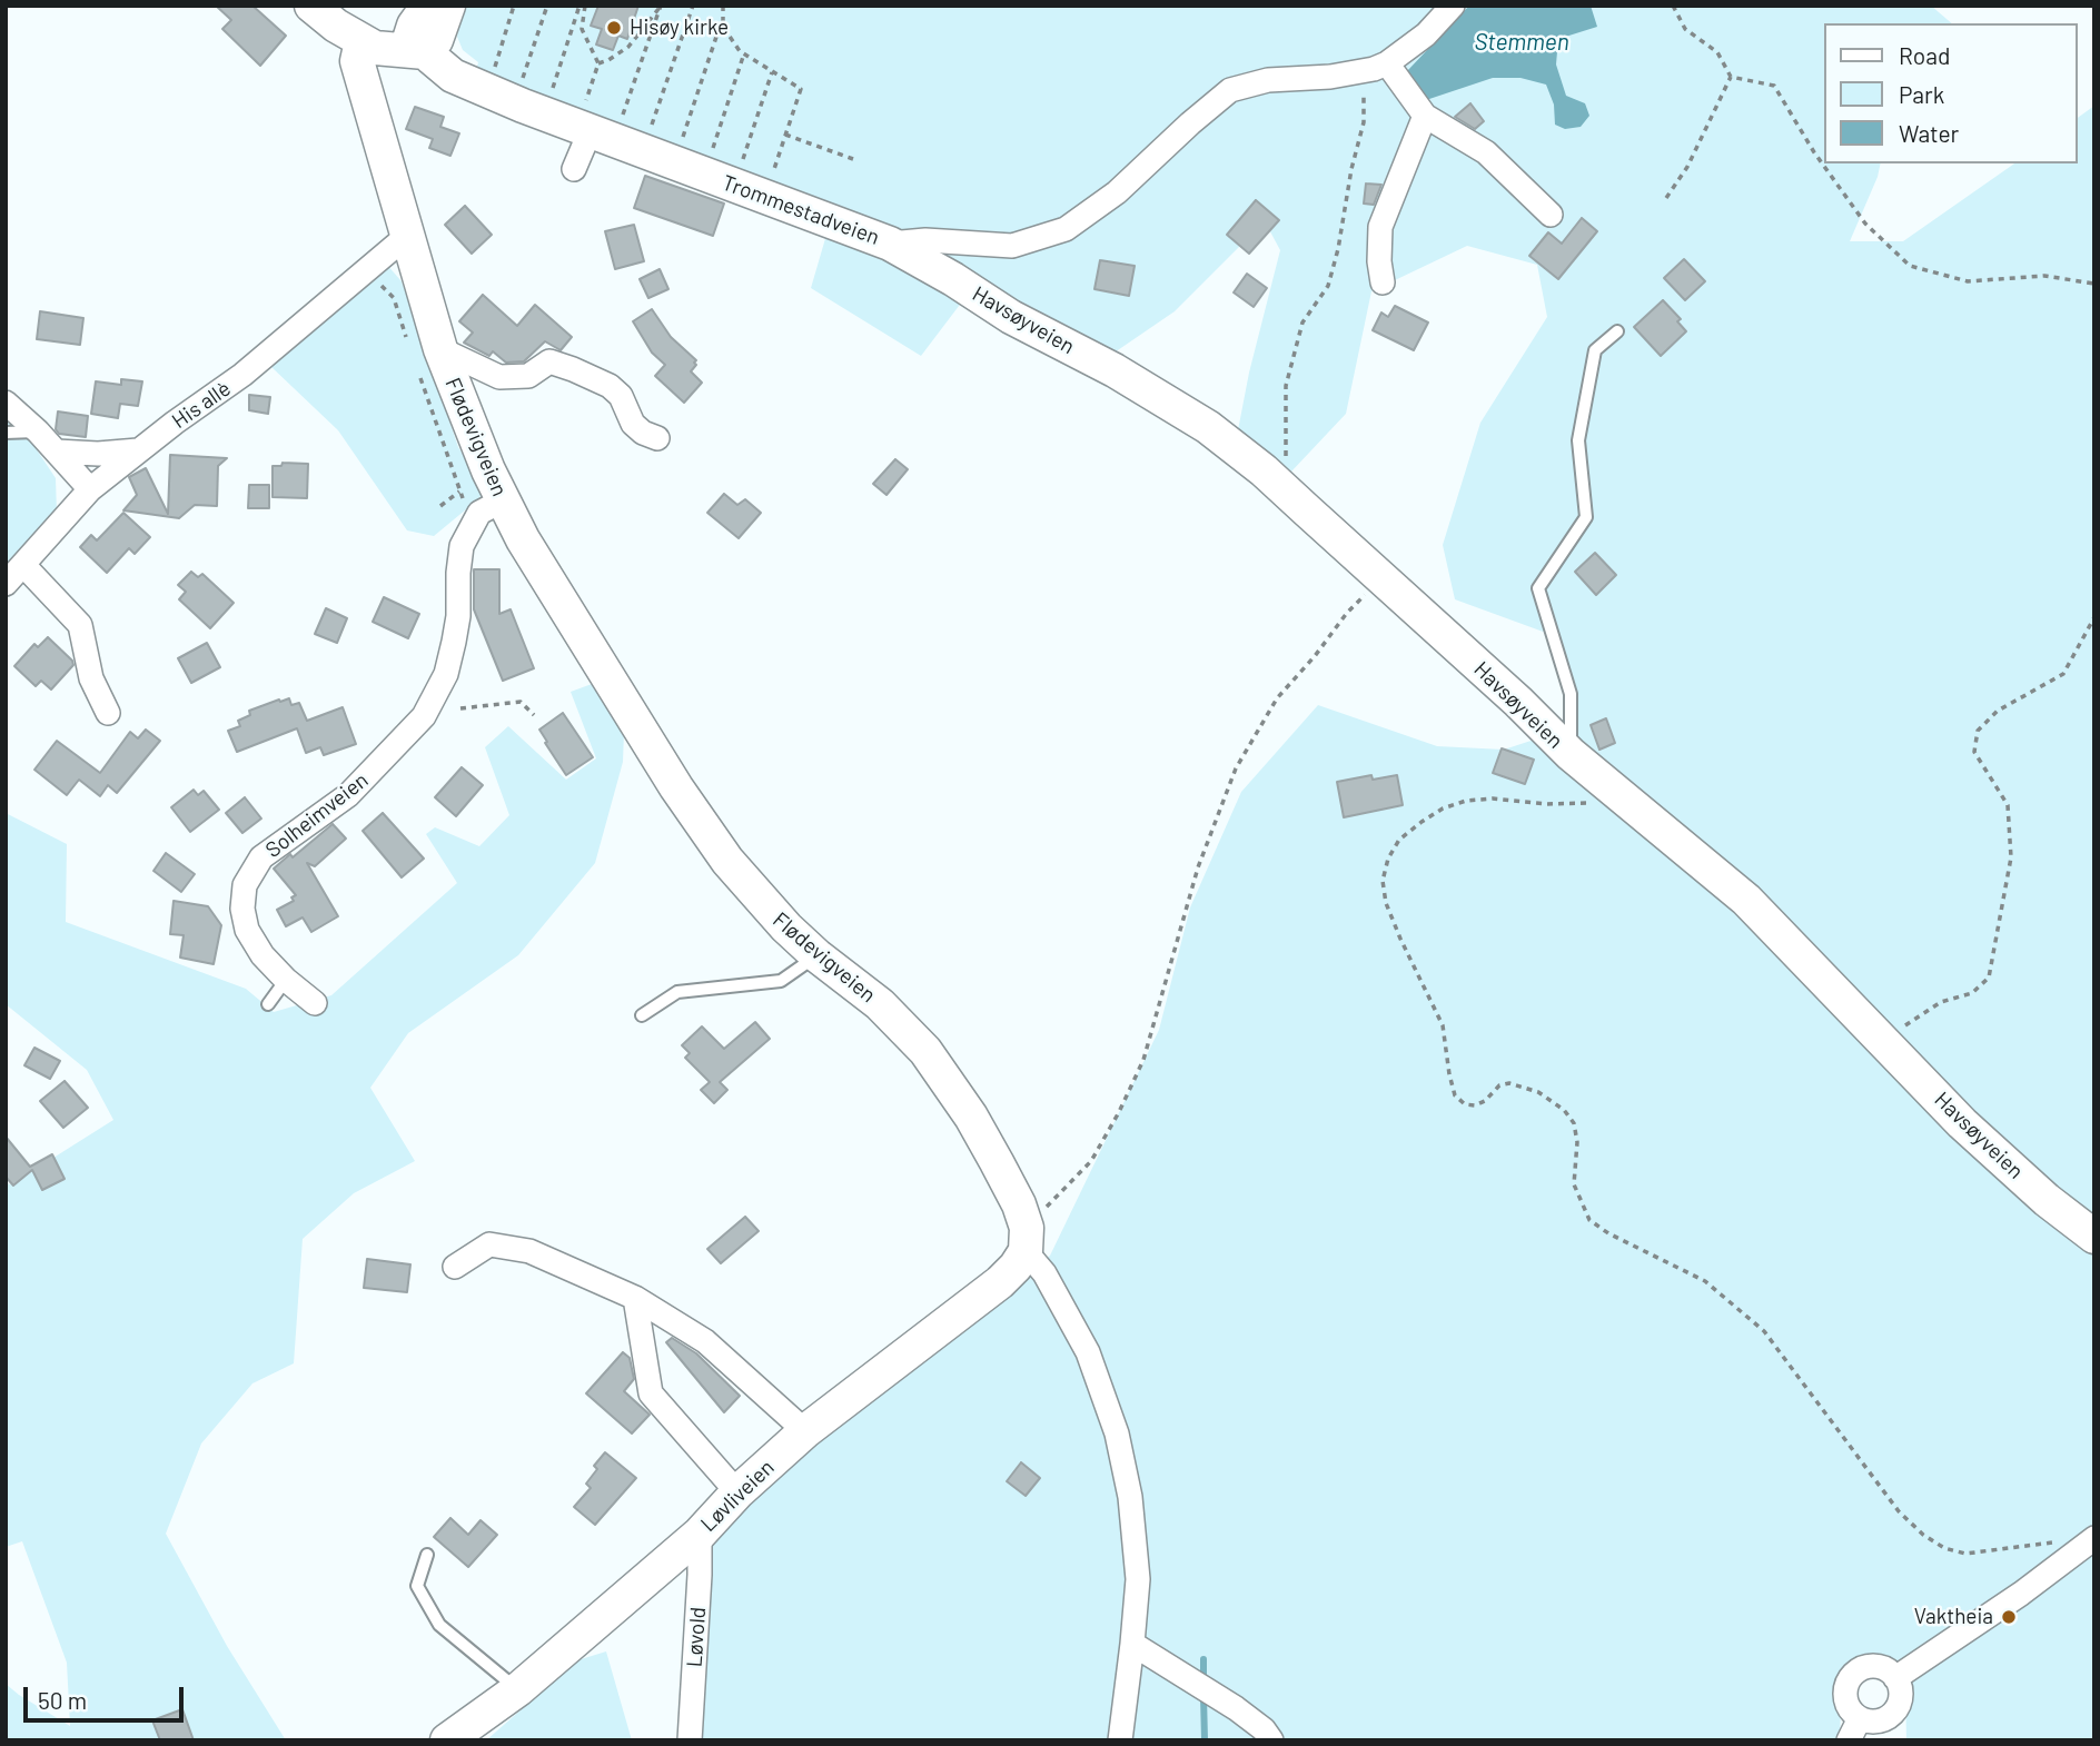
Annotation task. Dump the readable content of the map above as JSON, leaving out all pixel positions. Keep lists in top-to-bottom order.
{
  "streets": {
    "main road": [
      "Trommestadveien",
      "Havsøyveien",
      "Flødevigveien",
      "Løvliveien"
    ],
    "street": ["His allè", "Solheimveien", "Løvold"]
  },
  "crossings": [
    ["Trommestadveien", "Havsøyveien"],
    ["His allè", "Flødevigveien"],
    ["Flødevigveien", "Solheimveien"],
    ["Flødevigveien", "Løvliveien"],
    ["Løvliveien", "Løvold"]
  ],
  "water": ["Stemmen"],
  "places": ["Hisøy kirke", "Vaktheia"],
  "legend": ["Road", "Park", "Water"],
  "scale_bar": "50 m"
}
